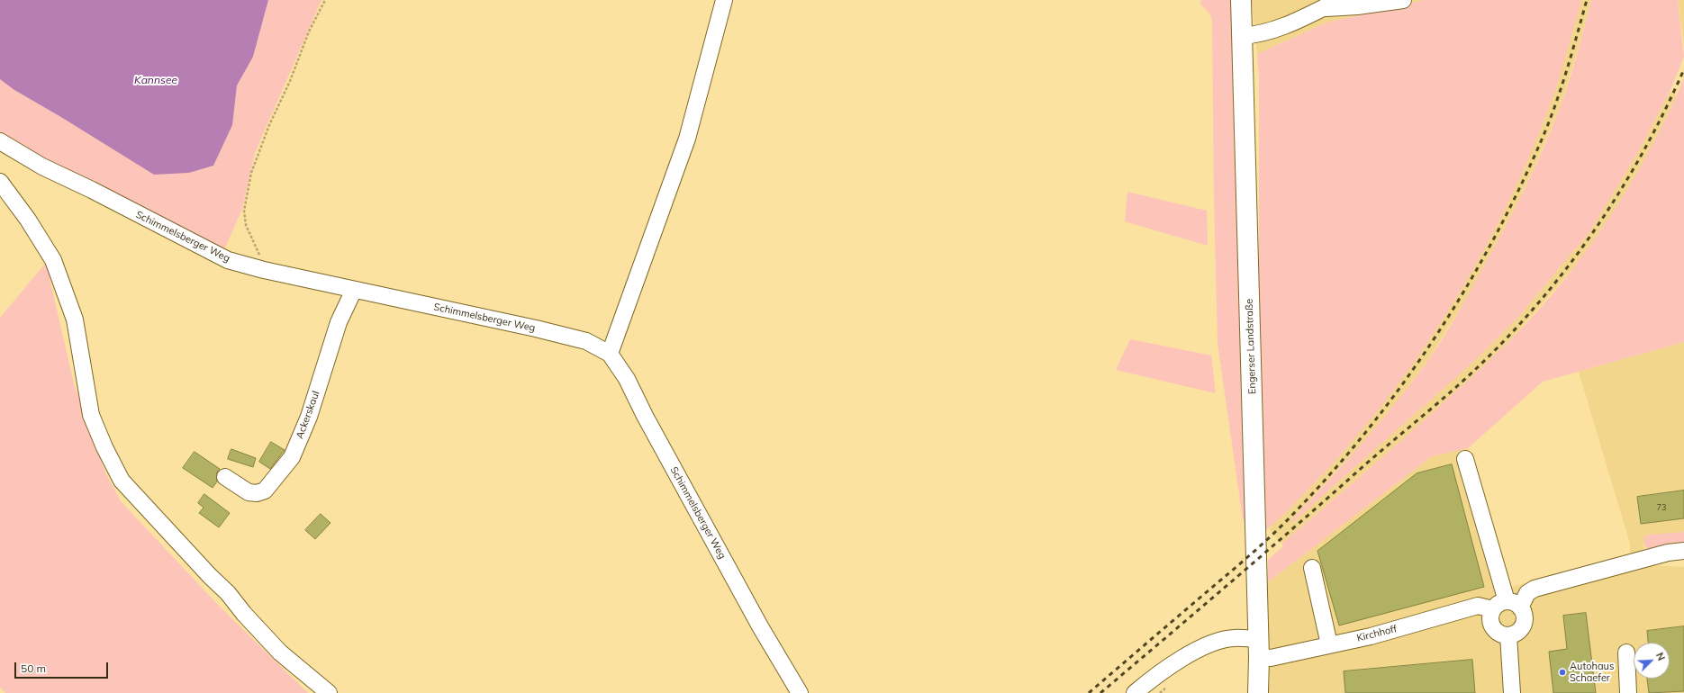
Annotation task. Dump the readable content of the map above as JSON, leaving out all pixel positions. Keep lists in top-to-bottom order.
{
  "streets": {
    "main road": ["Engerser Landstraße"],
    "street": ["Schimmelsberger Weg", "Ackerskaul", "Kirchhoff"]
  },
  "crossings": [
    ["Schimmelsberger Weg", "Ackerskaul"],
    ["Engerser Landstraße", "Kirchhoff"]
  ],
  "water": ["Kannsee"],
  "places": ["Autohaus Schaefer"],
  "house_numbers": ["73"],
  "scale_bar": "50 m",
  "north": "top right"
}
